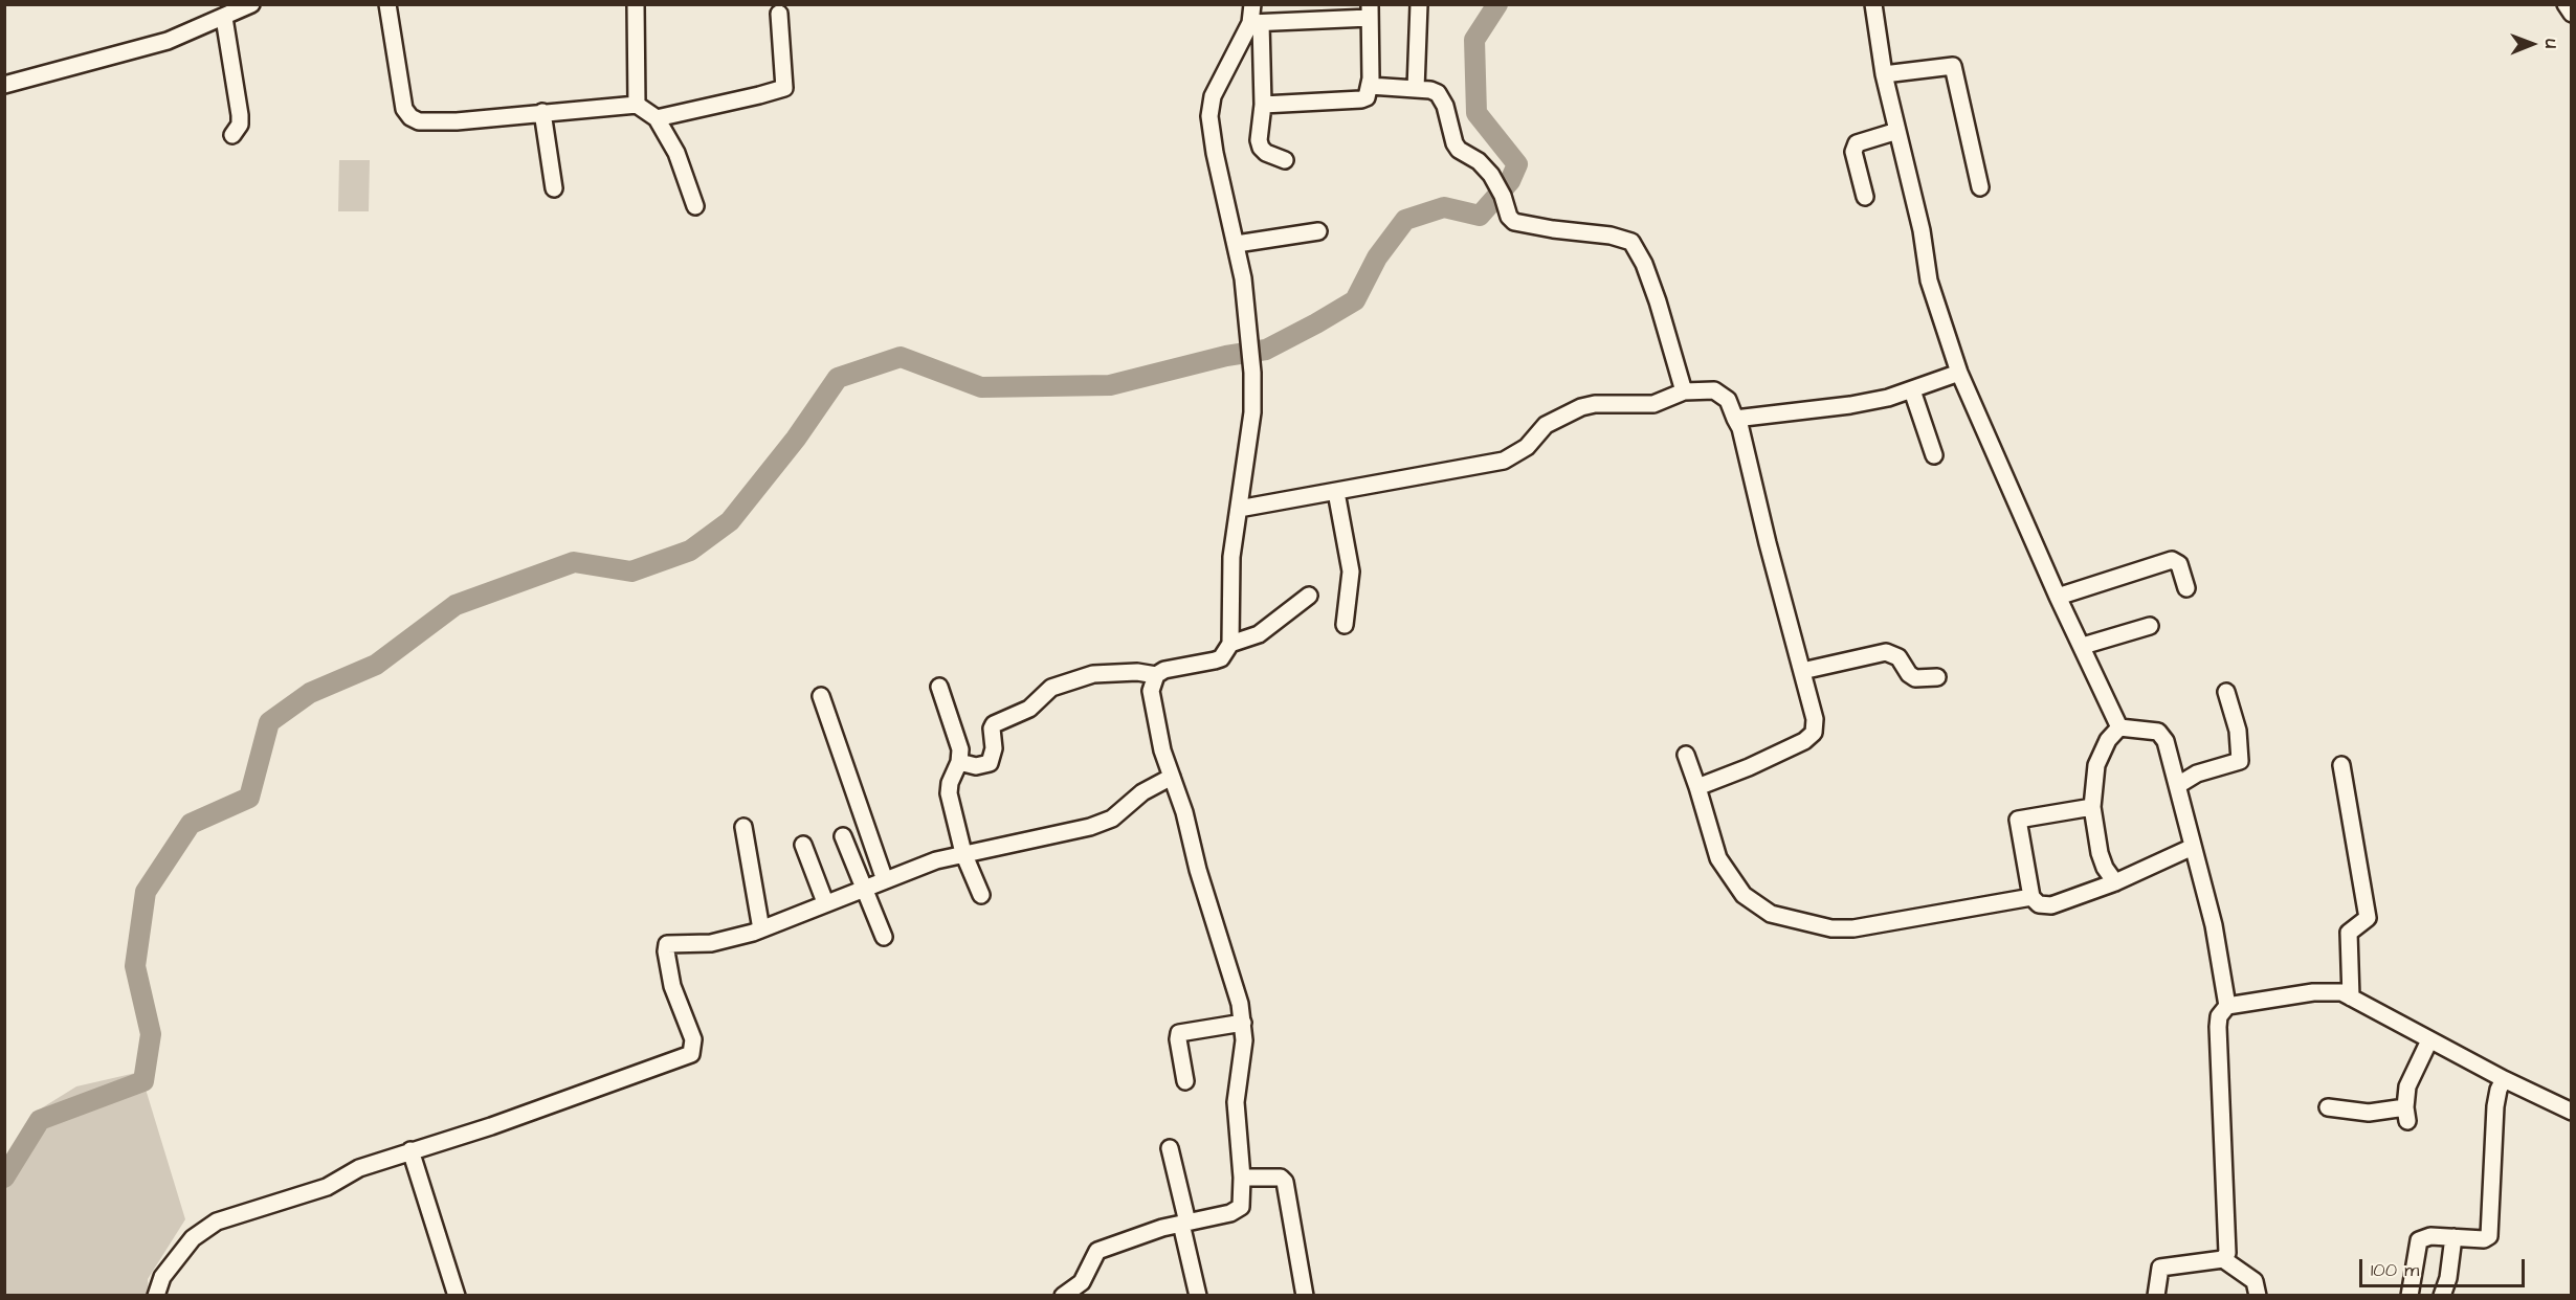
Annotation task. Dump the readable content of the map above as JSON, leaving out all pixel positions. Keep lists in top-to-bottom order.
{
  "scale_bar": "100 m",
  "north": "right"
}
